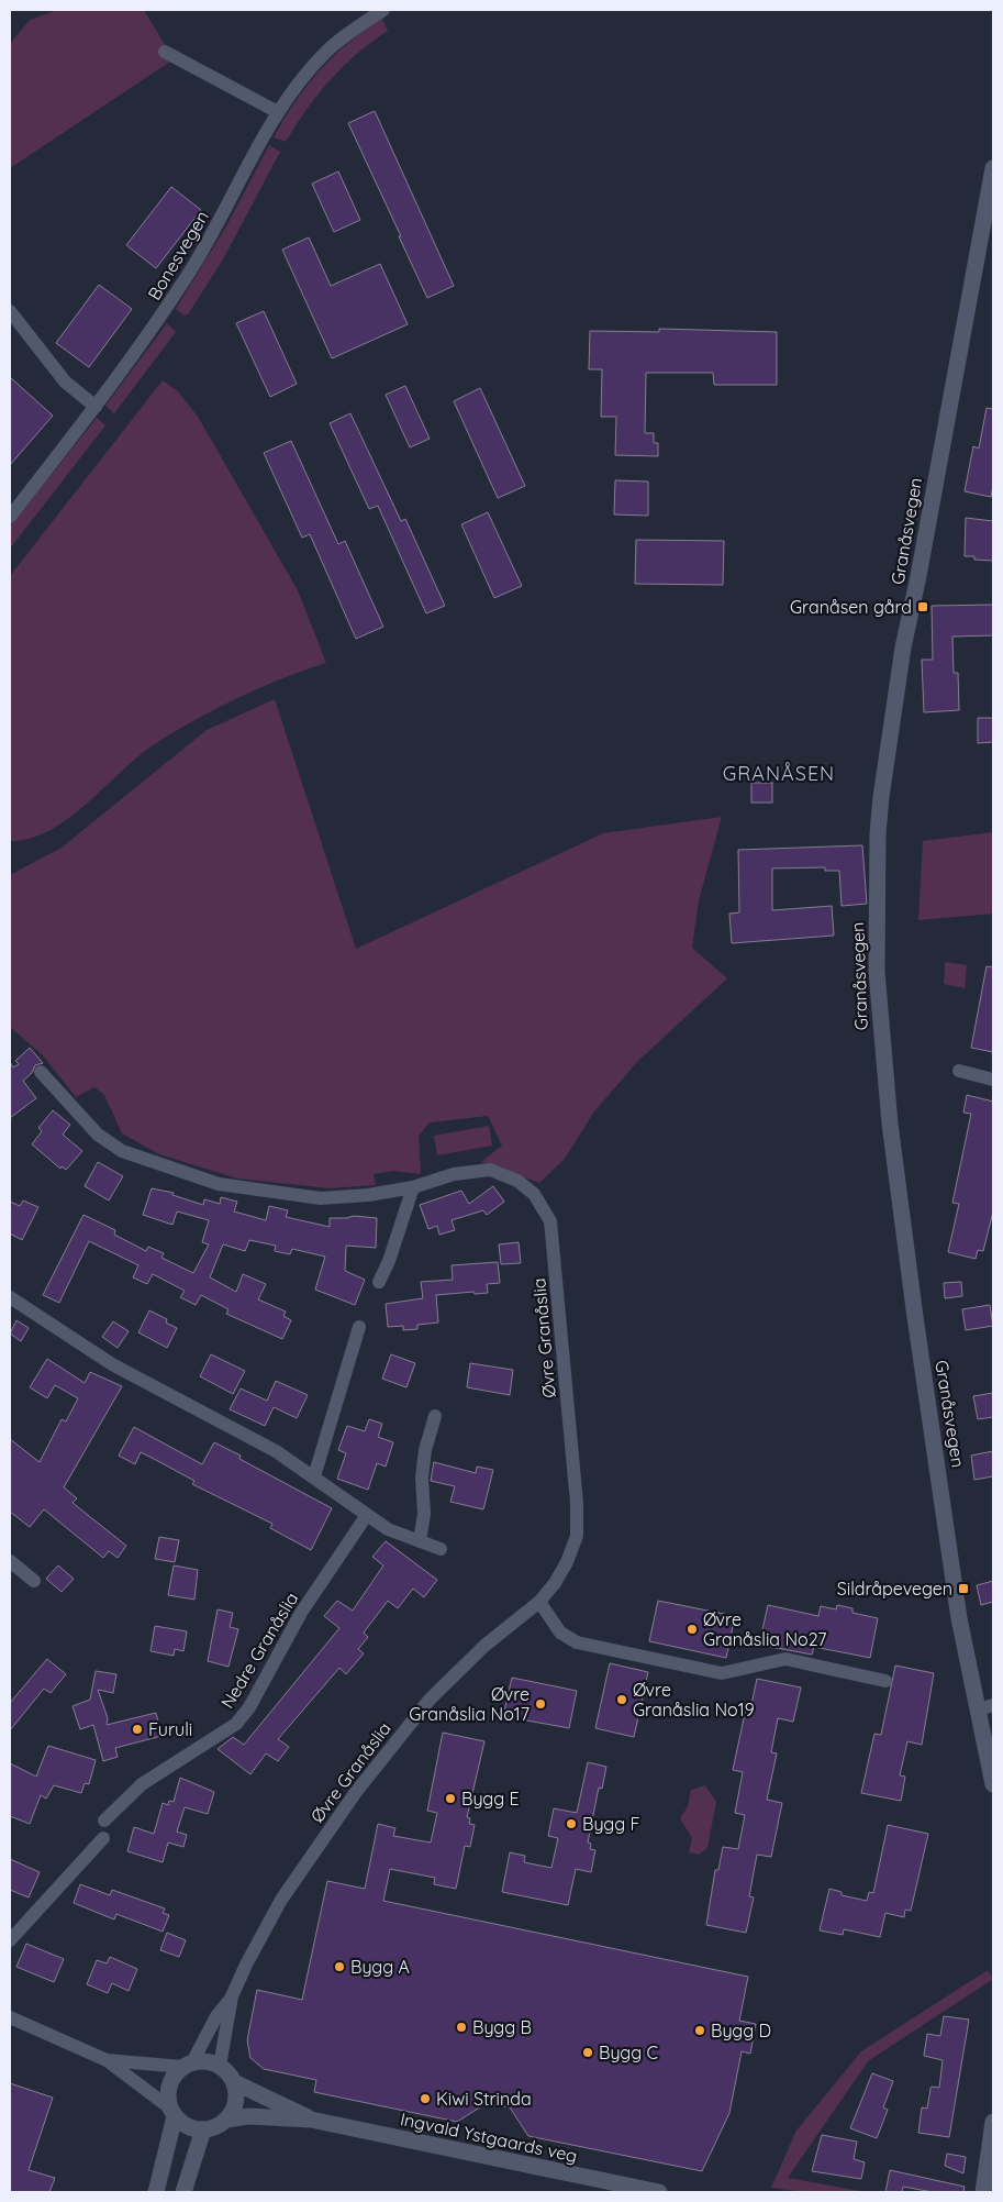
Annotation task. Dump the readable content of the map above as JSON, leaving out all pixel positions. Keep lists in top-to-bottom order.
{
  "streets": {
    "street": [
      "Bonesvegen",
      "Granåsvegen",
      "Øvre Granåslia",
      "Nedre Granåslia",
      "Ingvald Ystgaards veg"
    ]
  },
  "crossings": [
    ["Øvre Granåslia", "Ingvald Ystgaards veg"]
  ],
  "districts": ["GRANÅSEN"],
  "places": {
    "transit": ["Granåsen gård", "Sildråpevegen"],
    "other": [
      "Øvre Granåslia No27",
      "Øvre Granåslia No19",
      "Øvre Granåslia No17",
      "Furuli",
      "Bygg E",
      "Bygg F",
      "Bygg A",
      "Bygg B",
      "Bygg D",
      "Bygg C",
      "Kiwi Strinda"
    ]
  }
}
